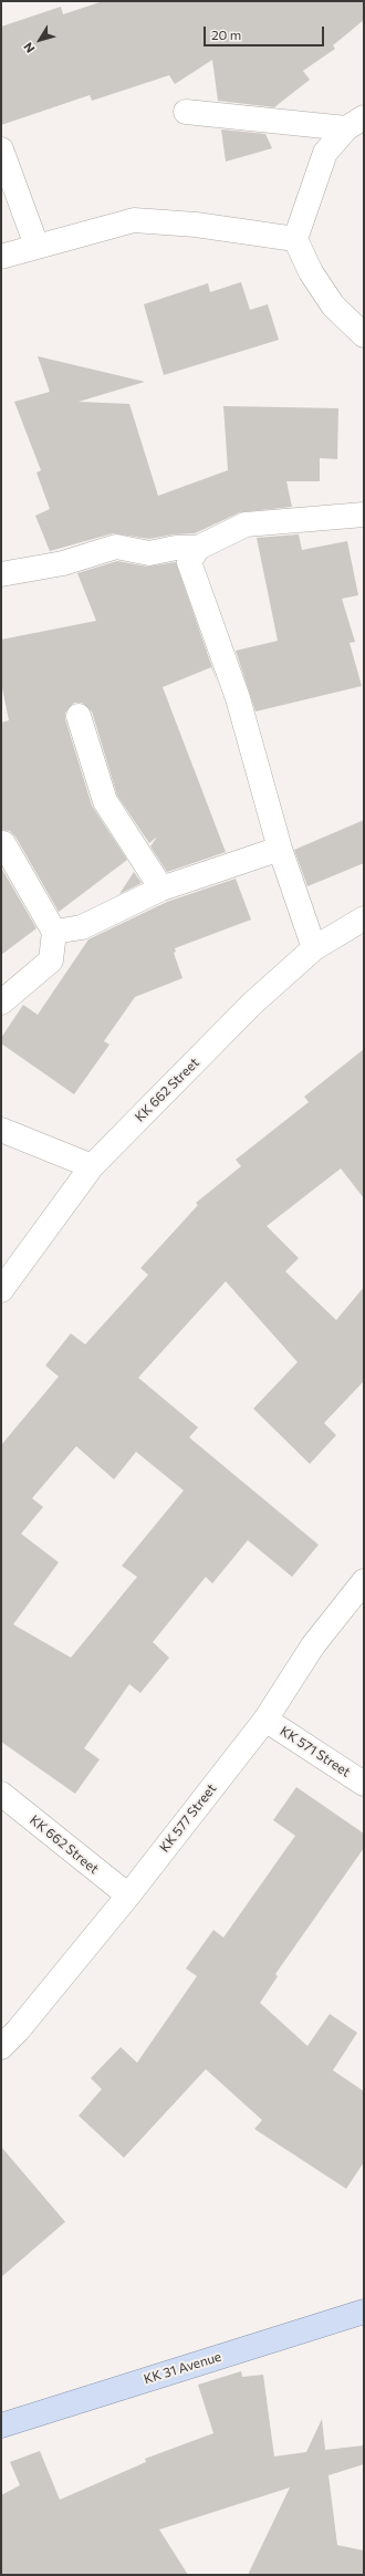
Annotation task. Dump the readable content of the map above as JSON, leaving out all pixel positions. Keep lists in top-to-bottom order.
{
  "streets": {
    "main road": ["KK 31 Avenue"],
    "street": ["KK 662 Street", "KK 571 Street", "KK 577 Street"]
  },
  "crossings": [
    ["KK 662 Street", "KK 577 Street"],
    ["KK 571 Street", "KK 577 Street"]
  ],
  "scale_bar": "20 m",
  "north": "bottom left"
}
